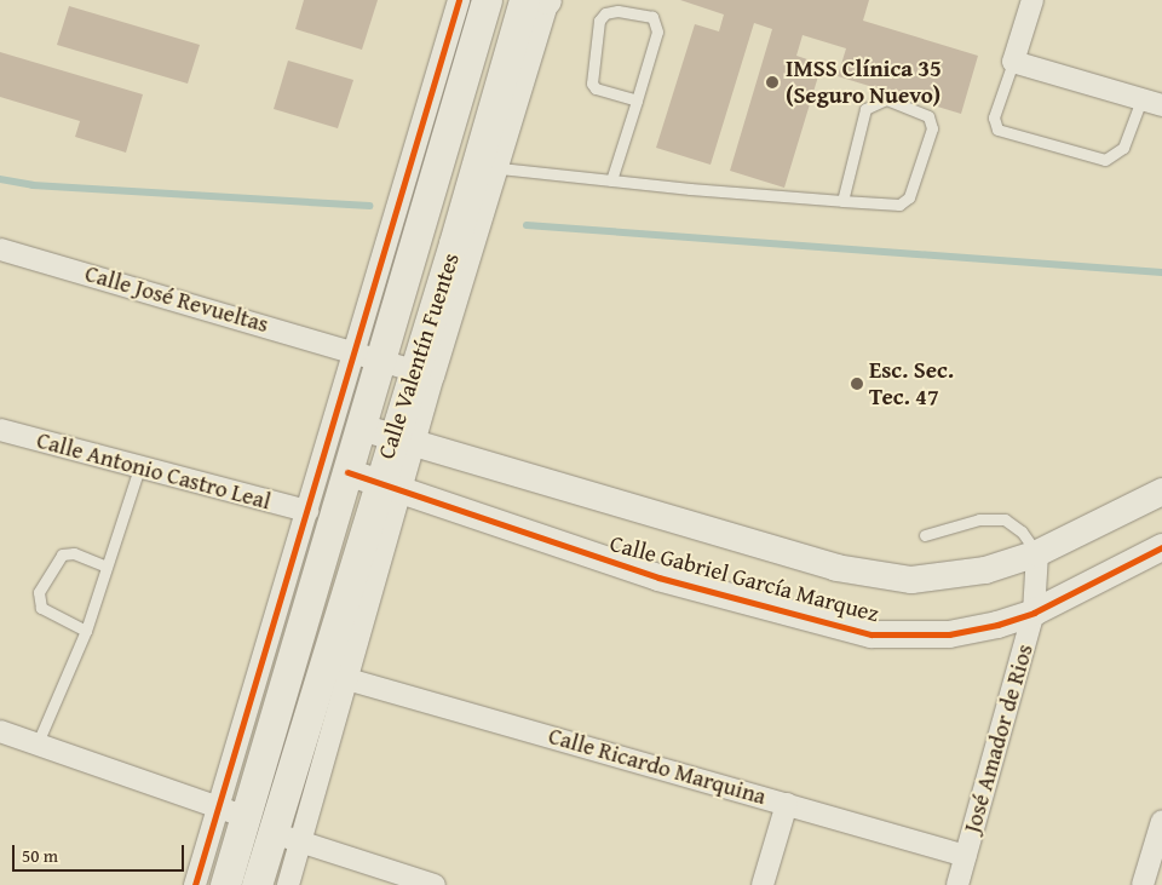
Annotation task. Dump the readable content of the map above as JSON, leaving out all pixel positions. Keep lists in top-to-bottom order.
{
  "streets": {
    "main road": ["Calle Valentín Fuentes"],
    "street": [
      "Calle José Revueltas",
      "Calle Antonio Castro Leal",
      "Calle Gabriel García Marquez",
      "José Amador de Rios",
      "Calle Ricardo Marquina"
    ]
  },
  "crossings": [
    ["Calle José Revueltas", "Calle Valentín Fuentes"],
    ["Calle Valentín Fuentes", "Calle Gabriel García Marquez"],
    ["Calle Gabriel García Marquez", "José Amador de Rios"],
    ["José Amador de Rios", "Calle Ricardo Marquina"]
  ],
  "places": ["IMSS Clínica 35 (Seguro Nuevo)", "Esc. Sec. Tec. 47"],
  "scale_bar": "50 m"
}
